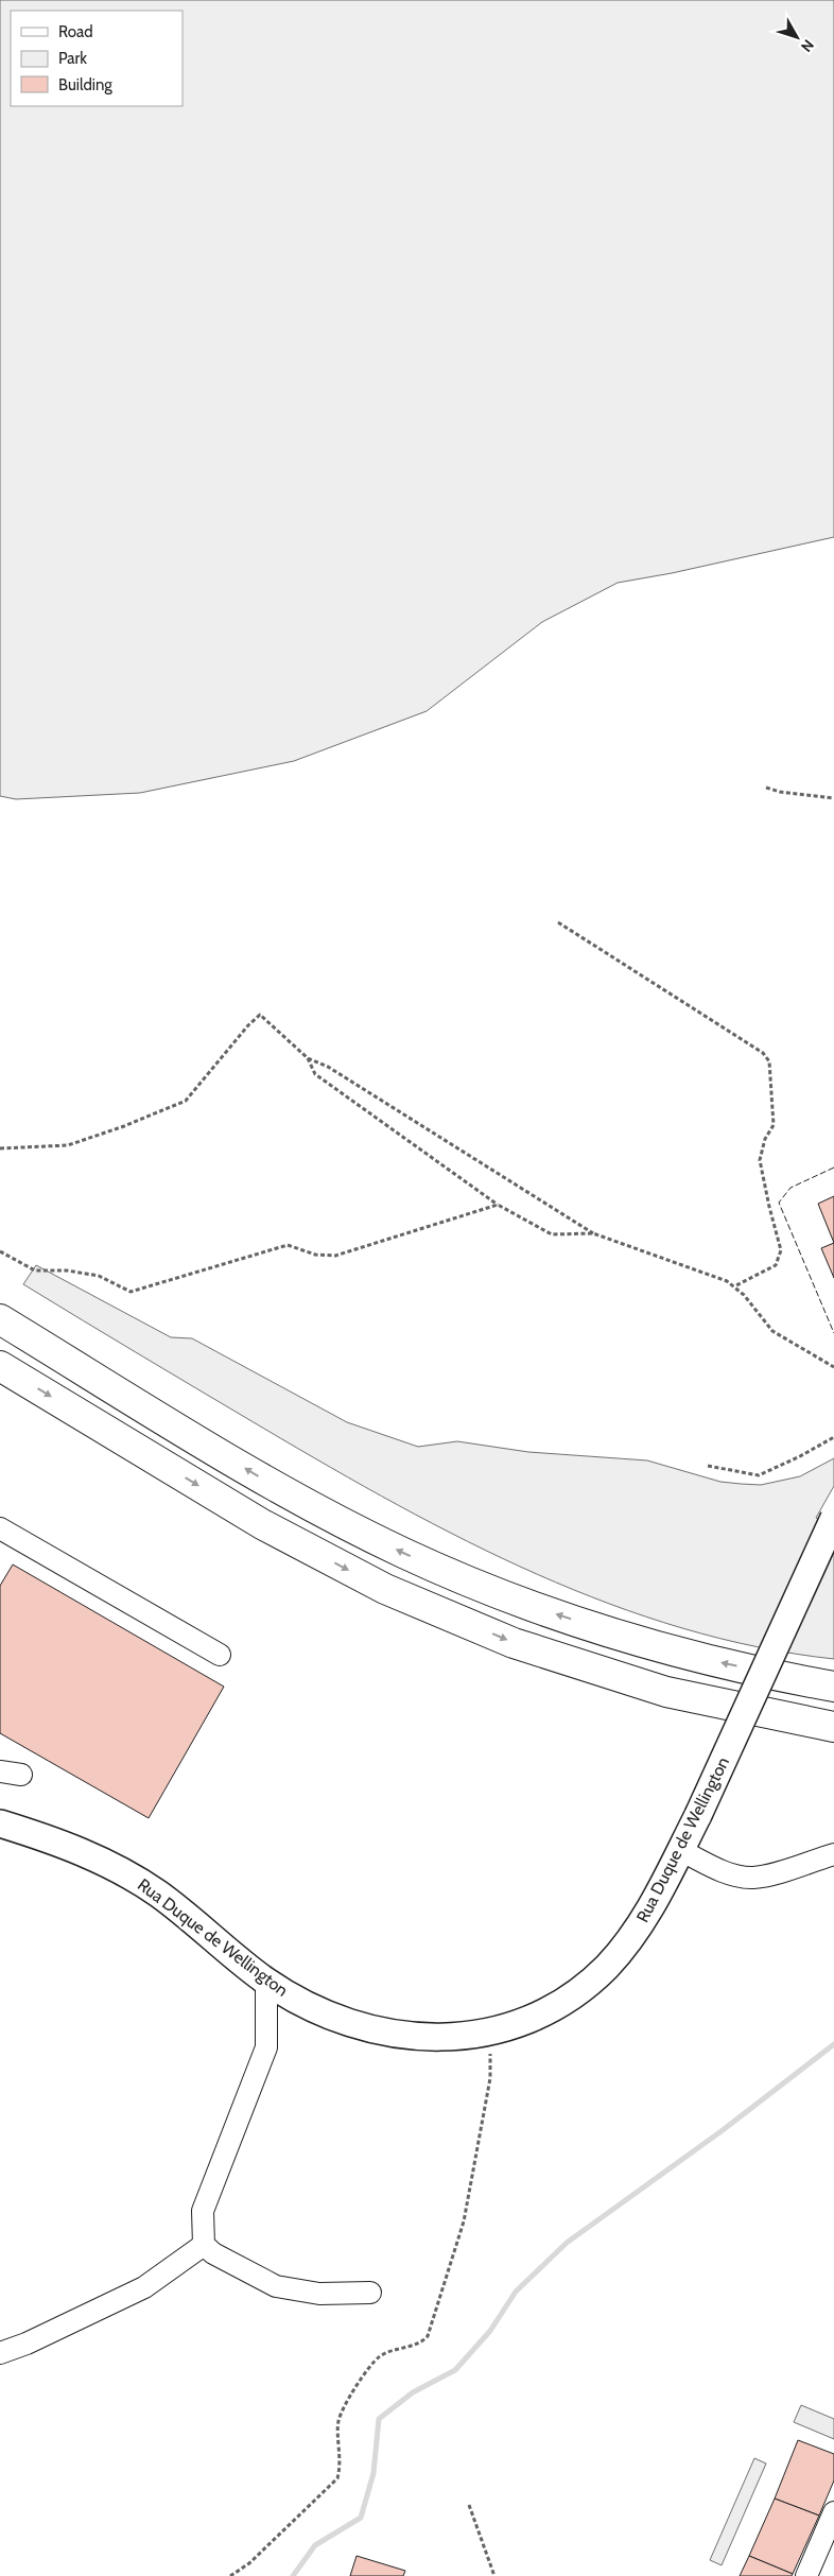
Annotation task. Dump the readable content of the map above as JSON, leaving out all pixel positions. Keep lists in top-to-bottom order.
{
  "streets": {
    "main road": ["Rua Duque de Wellington"]
  },
  "legend": ["Road", "Park", "Building"],
  "north": "bottom right"
}
